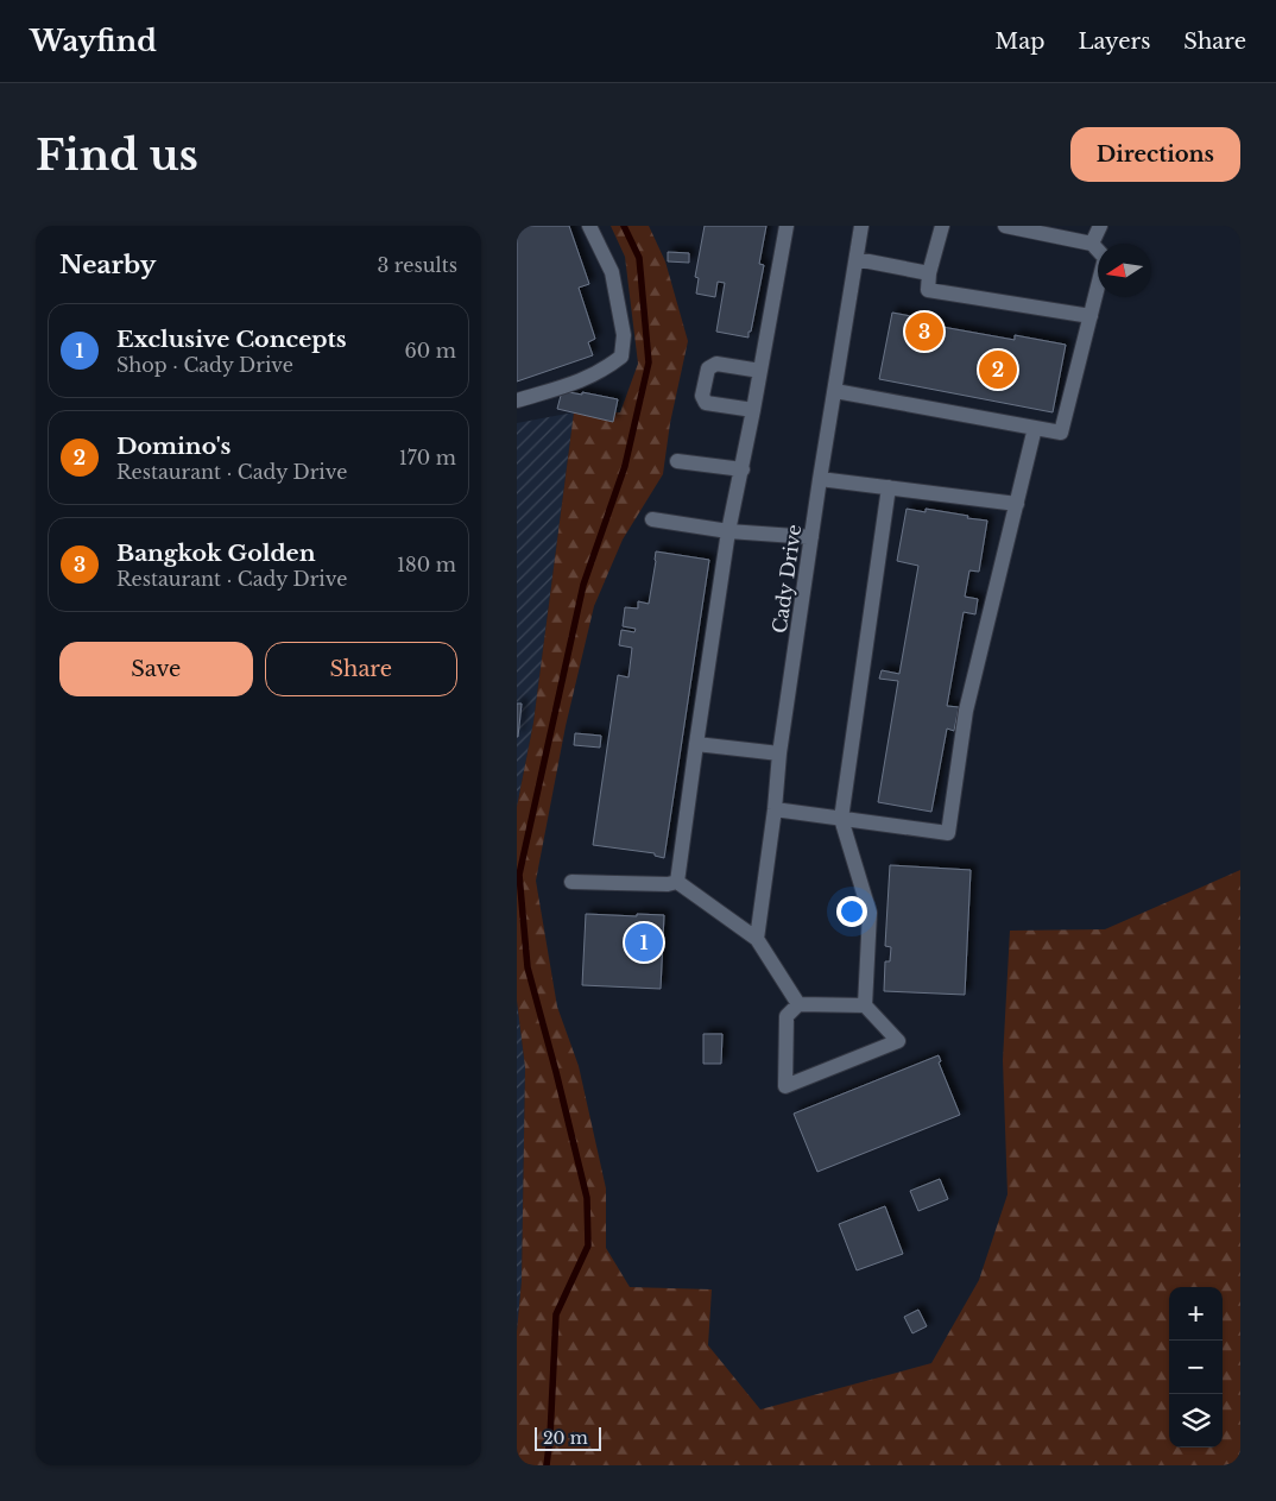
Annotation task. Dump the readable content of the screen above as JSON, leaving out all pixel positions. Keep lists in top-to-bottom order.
{
  "streets": {
    "street": ["Cady Drive"]
  },
  "scale_bar": "20 m",
  "north": "left",
  "page": {
    "header": "Wayfind",
    "nav": ["Map", "Layers", "Share"],
    "buttons": [
      "Directions",
      ["Save", "Share"]
    ],
    "title": "Find us",
    "heading": ["Nearby", "3 results"],
    "list": [
      {
        "mark": "1",
        "name": "Exclusive Concepts",
        "note": "Shop · Cady Drive",
        "value": "60 m"
      },
      {
        "mark": "2",
        "name": "Domino's",
        "note": "Restaurant · Cady Drive",
        "value": "170 m"
      },
      {
        "mark": "3",
        "name": "Bangkok Golden",
        "note": "Restaurant · Cady Drive",
        "value": "180 m"
      }
    ],
    "pins": ["3", "2", "1"],
    "map_buttons": ["+", "−"],
    "scale": "20 m"
  }
}
